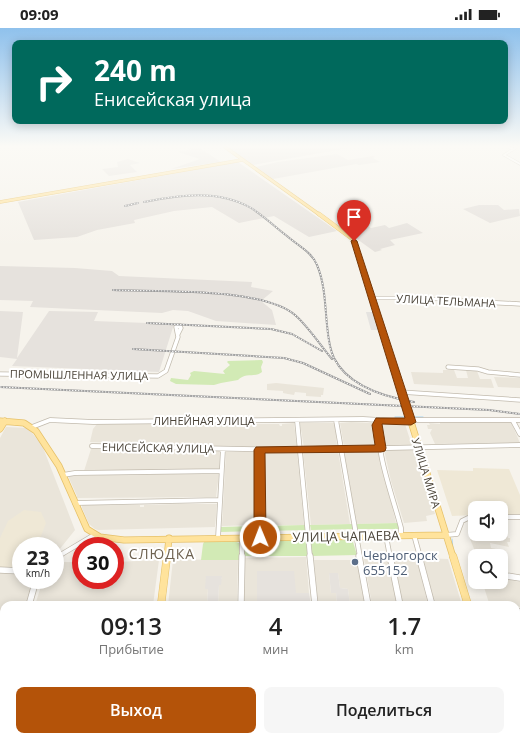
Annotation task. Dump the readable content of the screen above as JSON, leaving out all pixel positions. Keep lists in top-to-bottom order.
{
  "streets": {
    "main road": ["УЛИЦА МИРА", "УЛИЦА ЧАПАЕВА"],
    "street": [
      "УЛИЦА ТЕЛЬМАНА",
      "ПРОМЫШЛЕННАЯ УЛИЦА",
      "ЛИНЕЙНАЯ УЛИЦА",
      "ЕНИСЕЙСКАЯ УЛИЦА"
    ]
  },
  "crossings": [
    ["УЛИЦА ТЕЛЬМАНА", "УЛИЦА МИРА"],
    ["ЛИНЕЙНАЯ УЛИЦА", "УЛИЦА МИРА"],
    ["ЕНИСЕЙСКАЯ УЛИЦА", "УЛИЦА МИРА"],
    ["ЕНИСЕЙСКАЯ УЛИЦА", "УЛИЦА ЧАПАЕВА"],
    ["УЛИЦА МИРА", "УЛИЦА ЧАПАЕВА"]
  ],
  "districts": ["СЛЮДКА"],
  "places": ["Черногорск 655152"],
  "page": {
    "status": "09:09",
    "turn": ["240 m", "Енисейская улица"],
    "speed": "23 km/h",
    "limit": "30",
    "eta": [
      "09:13",
      "Прибытие",
      "4",
      "мин",
      "1.7",
      "km"
    ],
    "buttons": ["Выход", "Поделиться"]
  }
}
